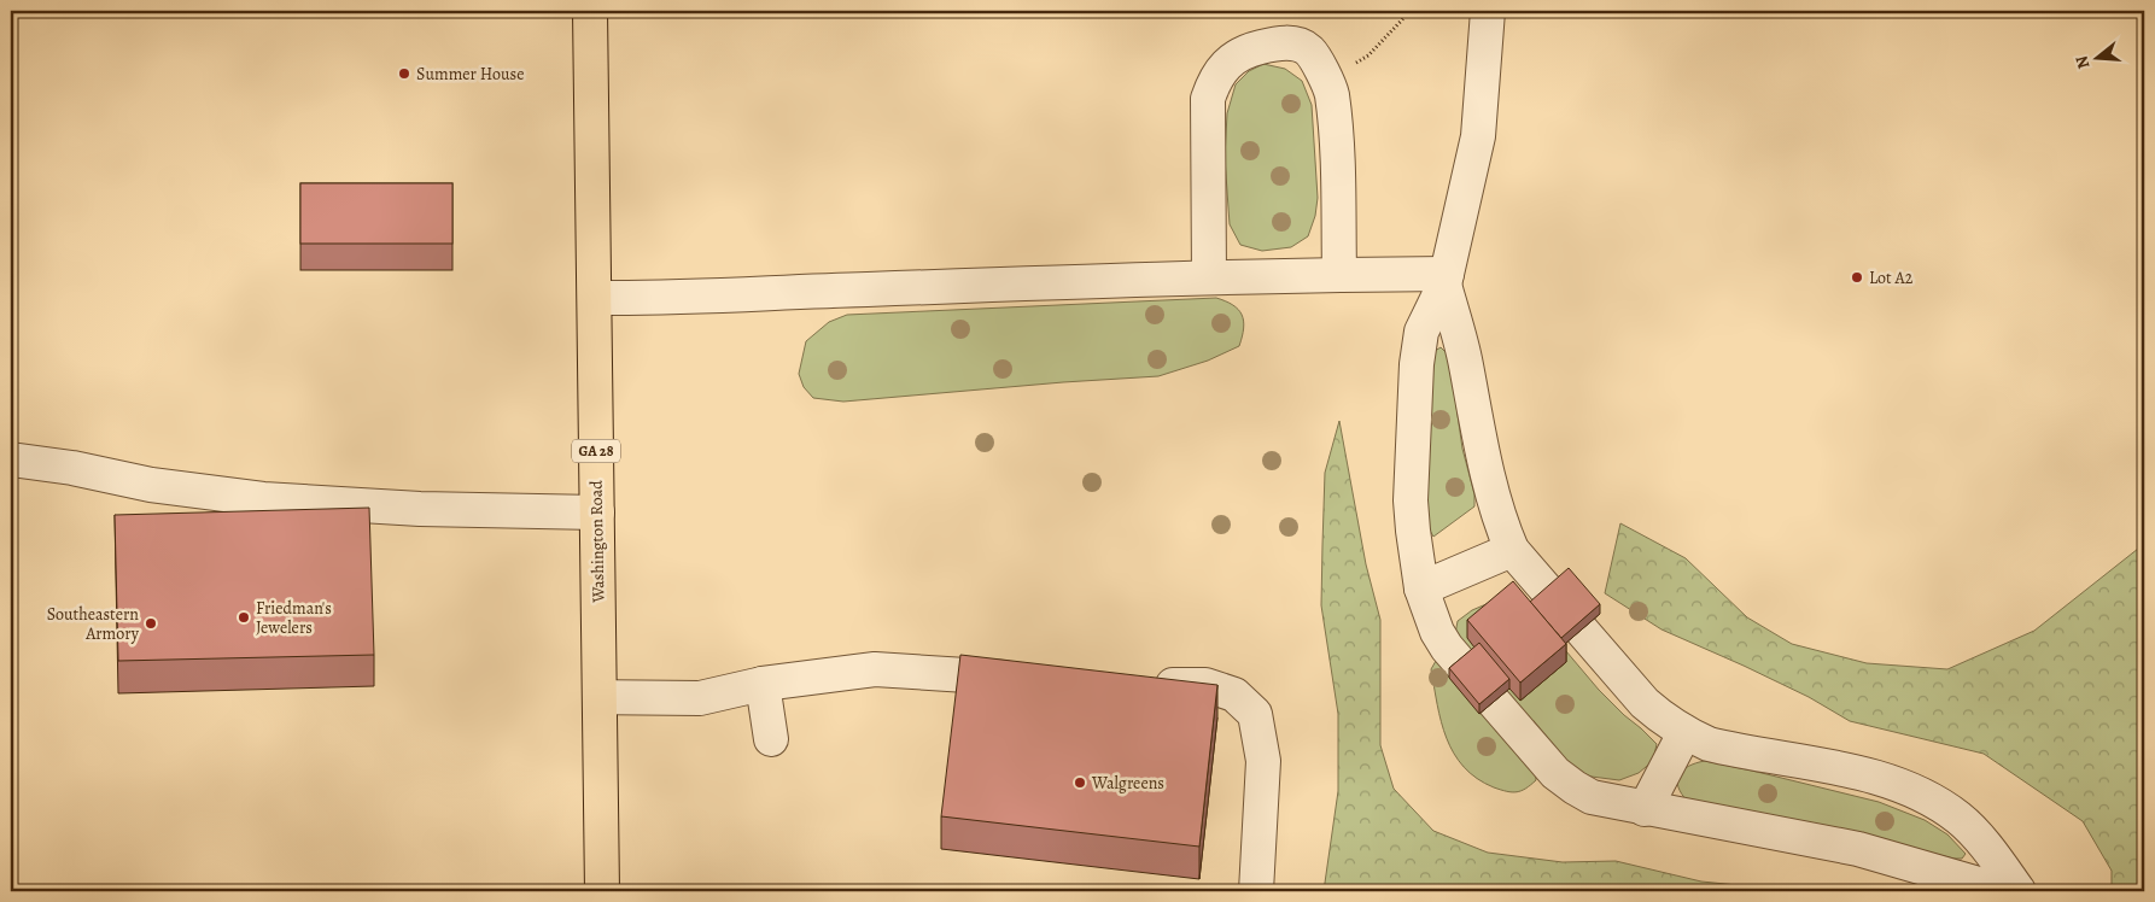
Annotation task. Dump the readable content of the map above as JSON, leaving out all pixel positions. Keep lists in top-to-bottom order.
{
  "streets": {
    "main road": ["GA 28", "Washington Road"]
  },
  "places": [
    "Summer House",
    "Lot A2",
    "Friedman's Jewelers",
    "Southeastern Armory",
    "Walgreens"
  ],
  "north": "left"
}
